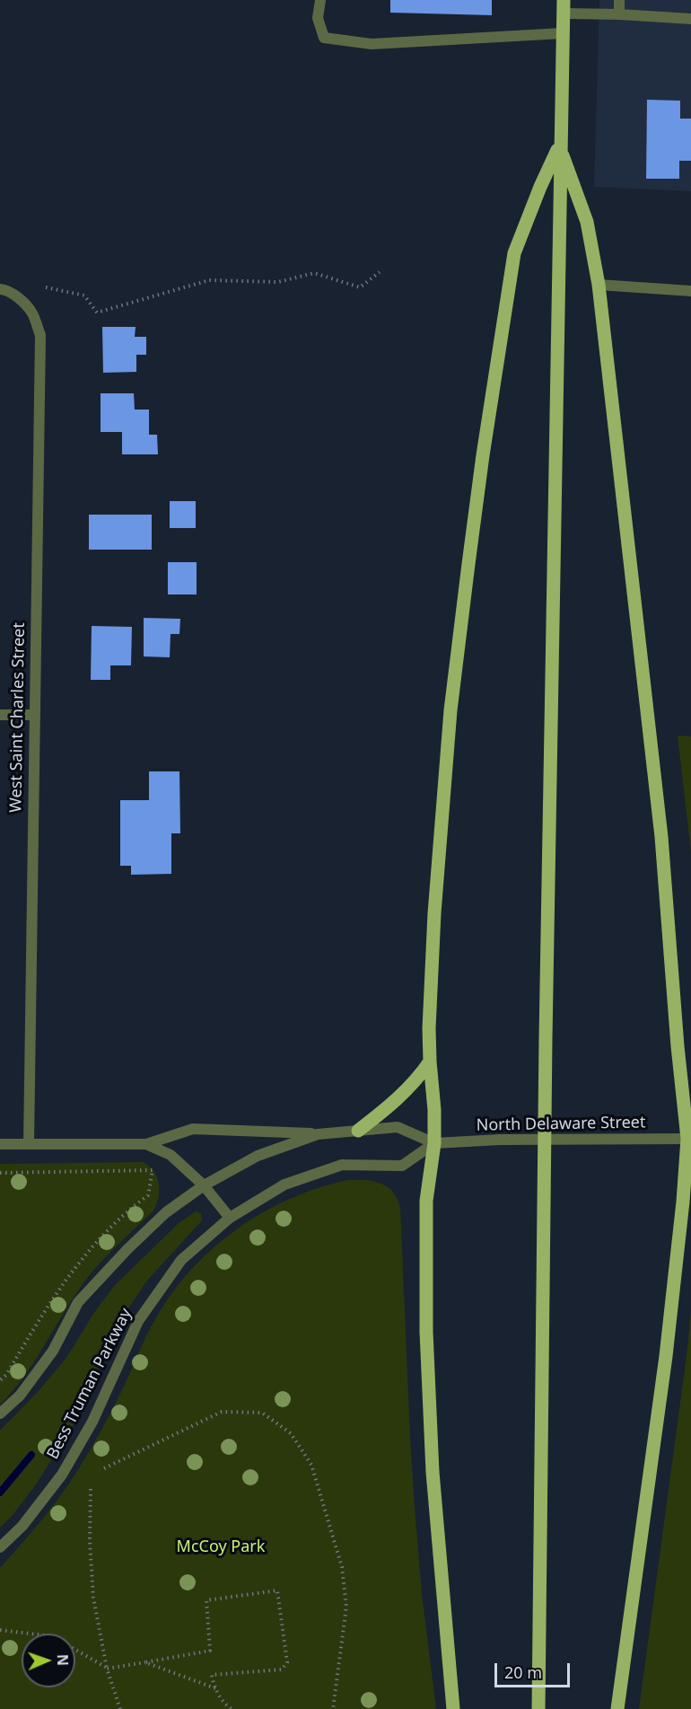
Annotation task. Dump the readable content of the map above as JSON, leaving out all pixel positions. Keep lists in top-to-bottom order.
{
  "streets": {
    "street": ["West Saint Charles Street", "North Delaware Street", "Bess Truman Parkway"]
  },
  "crossings": [
    ["North Delaware Street", "Bess Truman Parkway"]
  ],
  "parks": ["McCoy Park"],
  "scale_bar": "20 m",
  "north": "right"
}
